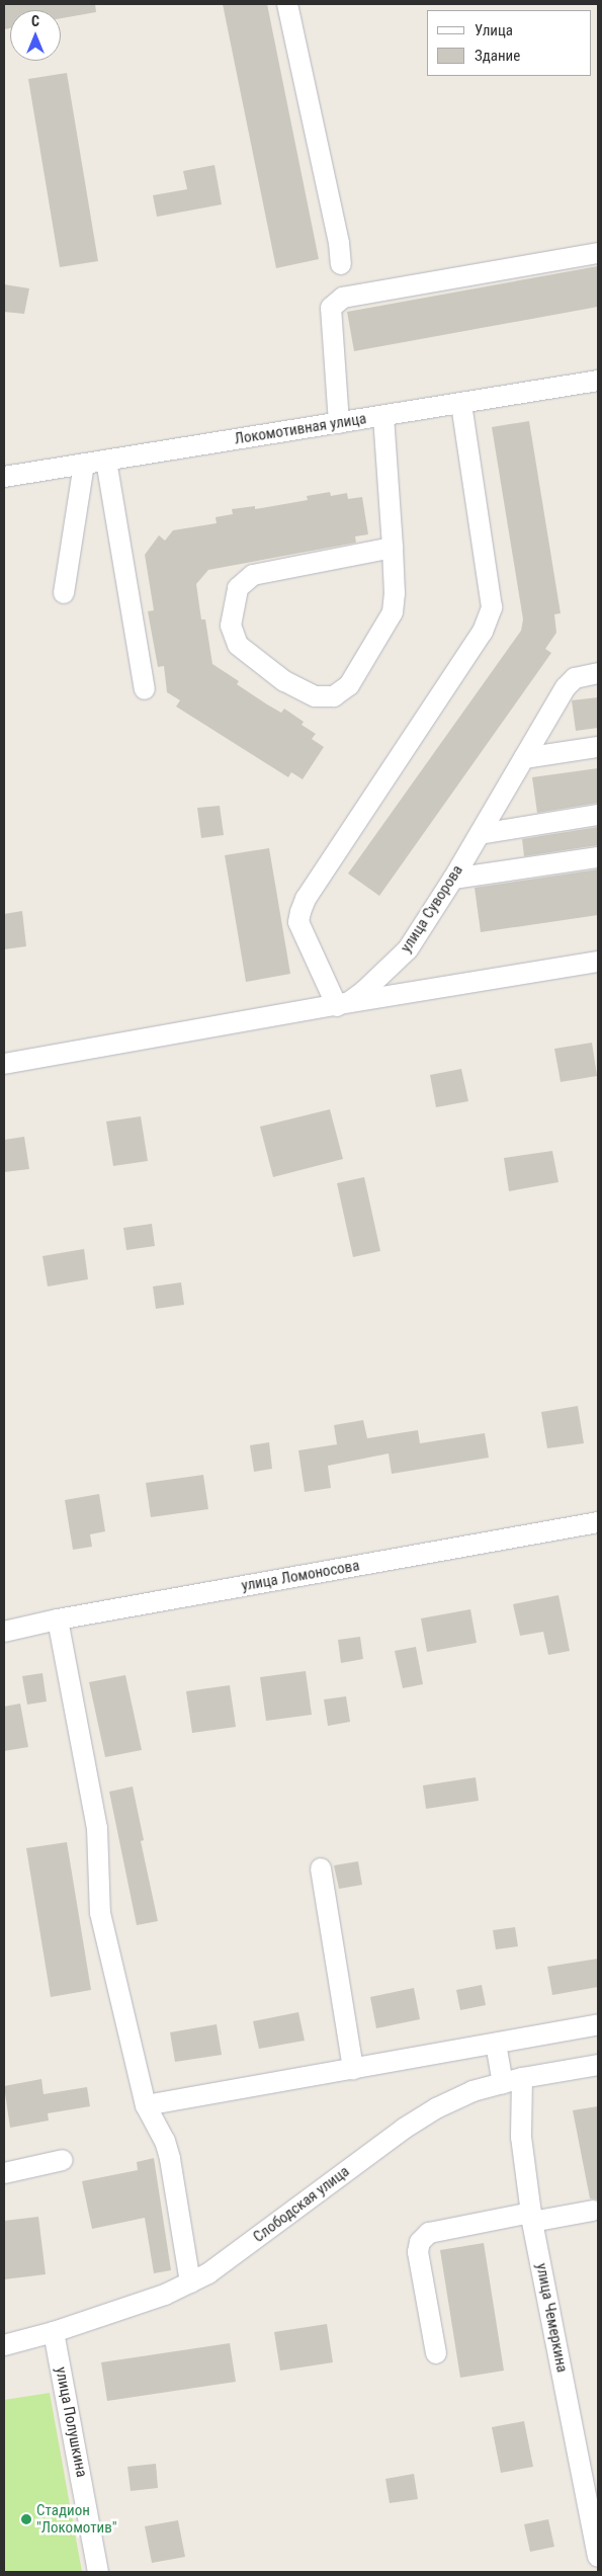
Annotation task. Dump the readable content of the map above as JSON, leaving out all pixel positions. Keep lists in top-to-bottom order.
{
  "streets": {
    "street": [
      "Локомотивная улица",
      "улица Суворова",
      "улица Ломоносова",
      "Слободская улица",
      "улица Чемеркина",
      "улица Полушкина"
    ]
  },
  "crossings": [
    ["Слободская улица", "улица Чемеркина"],
    ["Слободская улица", "улица Полушкина"]
  ],
  "places": ["Стадион \"Локомотив\""],
  "legend": ["Улица", "Здание"],
  "north": "top"
}
